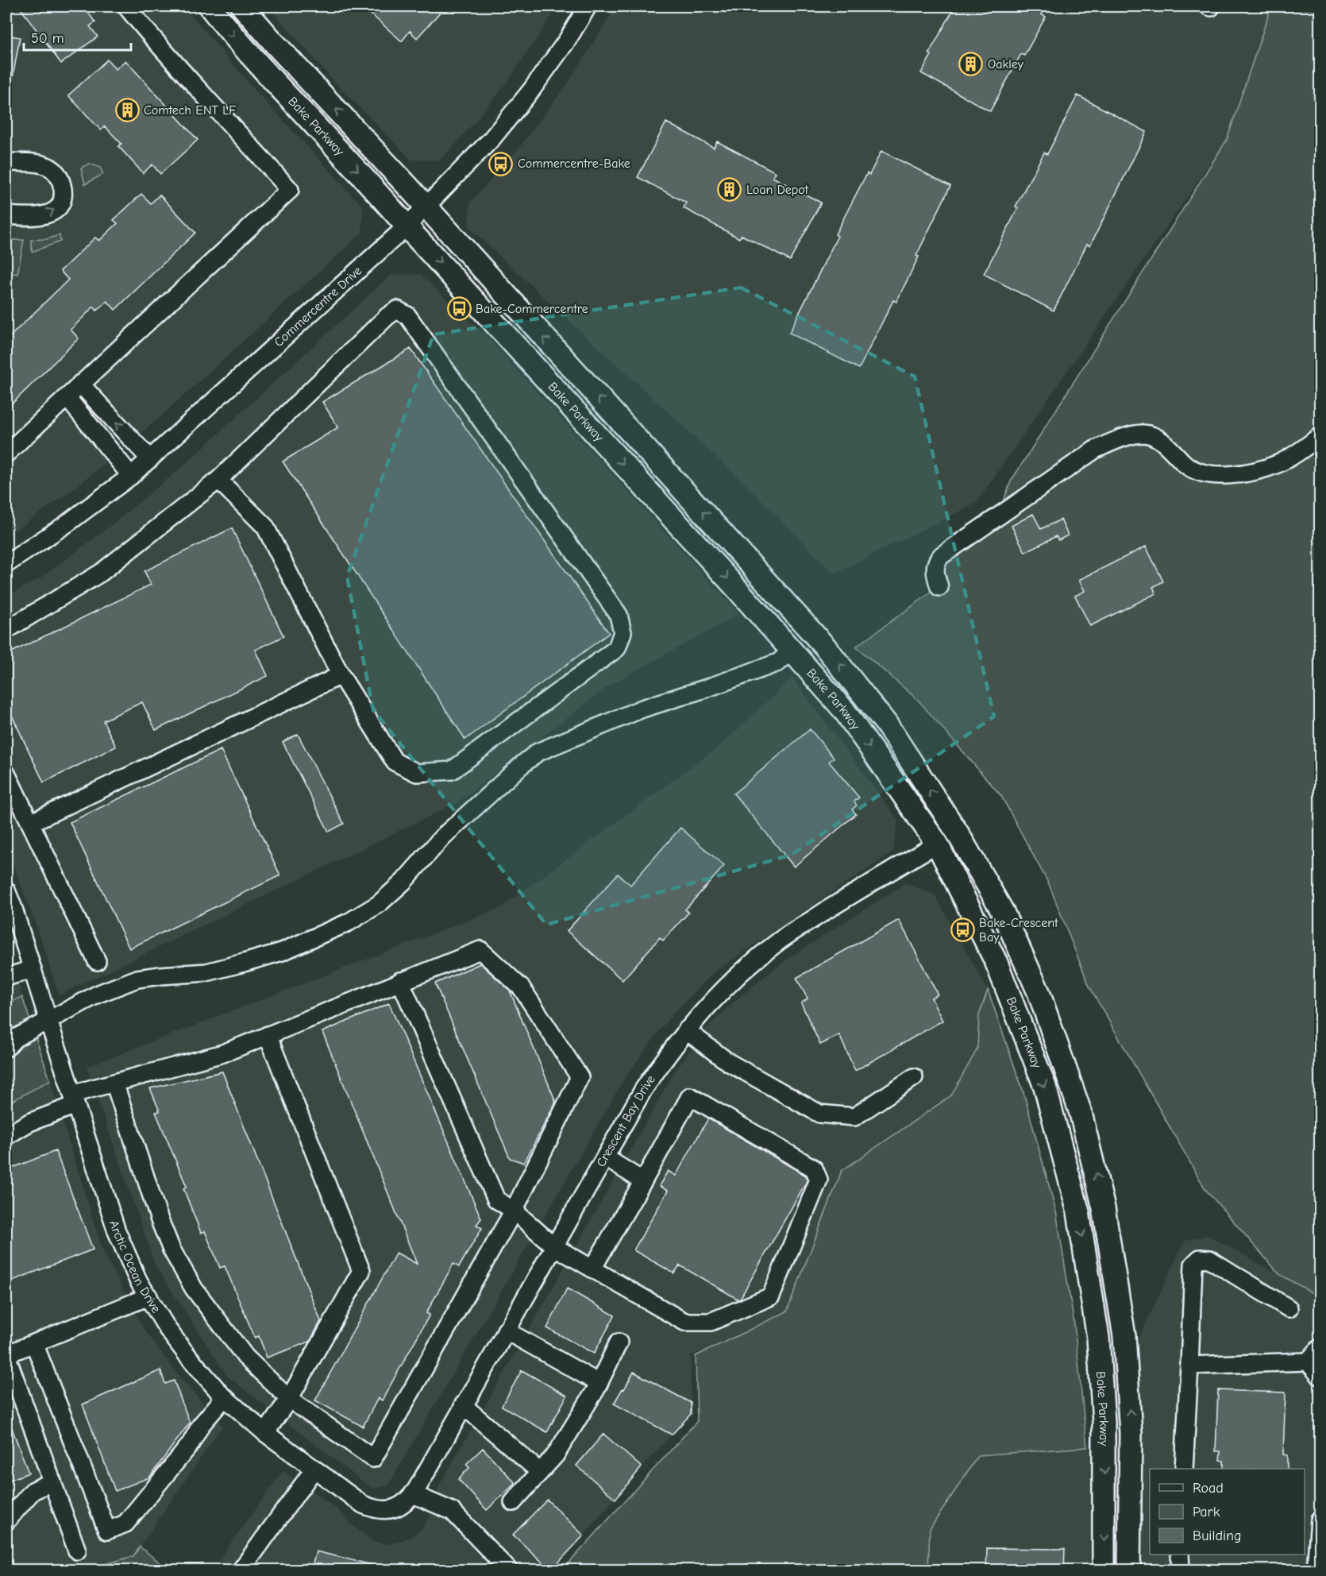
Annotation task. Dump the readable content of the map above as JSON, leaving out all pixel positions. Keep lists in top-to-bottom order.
{
  "streets": {
    "main road": ["Bake Parkway"],
    "street": ["Commercentre Drive", "Crescent Bay Drive", "Arctic Ocean Drive"]
  },
  "crossings": [
    ["Bake Parkway", "Commercentre Drive"],
    ["Bake Parkway", "Crescent Bay Drive"],
    ["Crescent Bay Drive", "Arctic Ocean Drive"]
  ],
  "places": {
    "building": ["Oakley", "Comtech ENT LF", "Loan Depot"],
    "bus stop": ["Commercentre-Bake", "Bake-Commercentre", "Bake-Crescent Bay"]
  },
  "legend": ["Road", "Park", "Building"],
  "scale_bar": "50 m"
}
